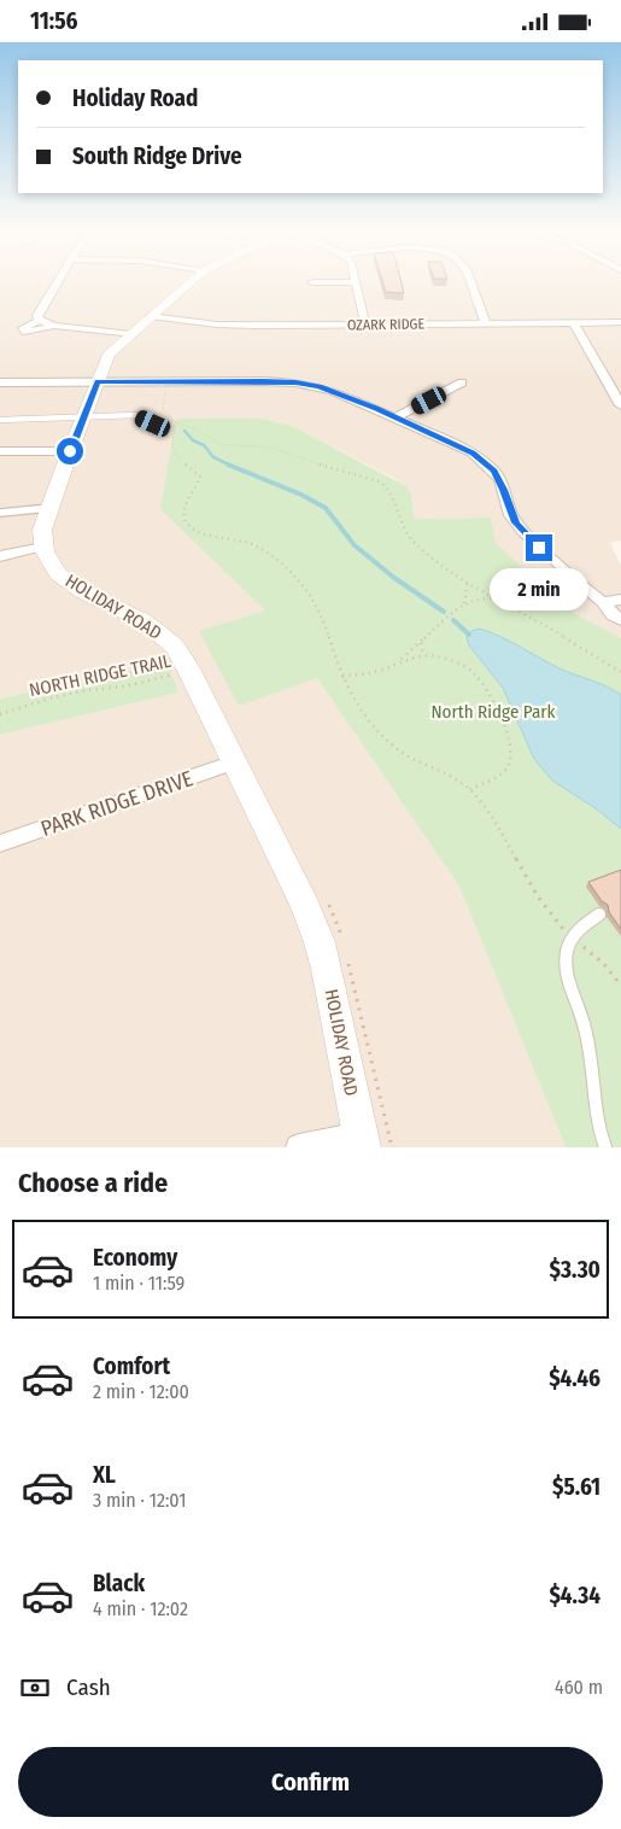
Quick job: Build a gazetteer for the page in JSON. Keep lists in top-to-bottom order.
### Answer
{
  "streets": {
    "street": ["OZARK RIDGE", "HOLIDAY ROAD", "PARK RIDGE DRIVE"],
    "path": ["NORTH RIDGE TRAIL"]
  },
  "crossings": [
    ["HOLIDAY ROAD", "NORTH RIDGE TRAIL"],
    ["HOLIDAY ROAD", "PARK RIDGE DRIVE"]
  ],
  "parks": ["North Ridge Park"],
  "page": {
    "status": "11:56",
    "banner": ["Holiday Road", "South Ridge Drive"],
    "bubble": "2 min",
    "heading": "Choose a ride",
    "list": [
      {
        "name": "Economy",
        "note": "1 min · 11:59",
        "value": "$3.30"
      },
      {
        "name": "Comfort",
        "note": "2 min · 12:00",
        "value": "$4.46"
      },
      {
        "name": "XL",
        "note": "3 min · 12:01",
        "value": "$5.61"
      },
      {
        "name": "Black",
        "note": "4 min · 12:02",
        "value": "$4.34"
      }
    ],
    "pay": ["Cash", "460 m"],
    "buttons": "Confirm"
  }
}
